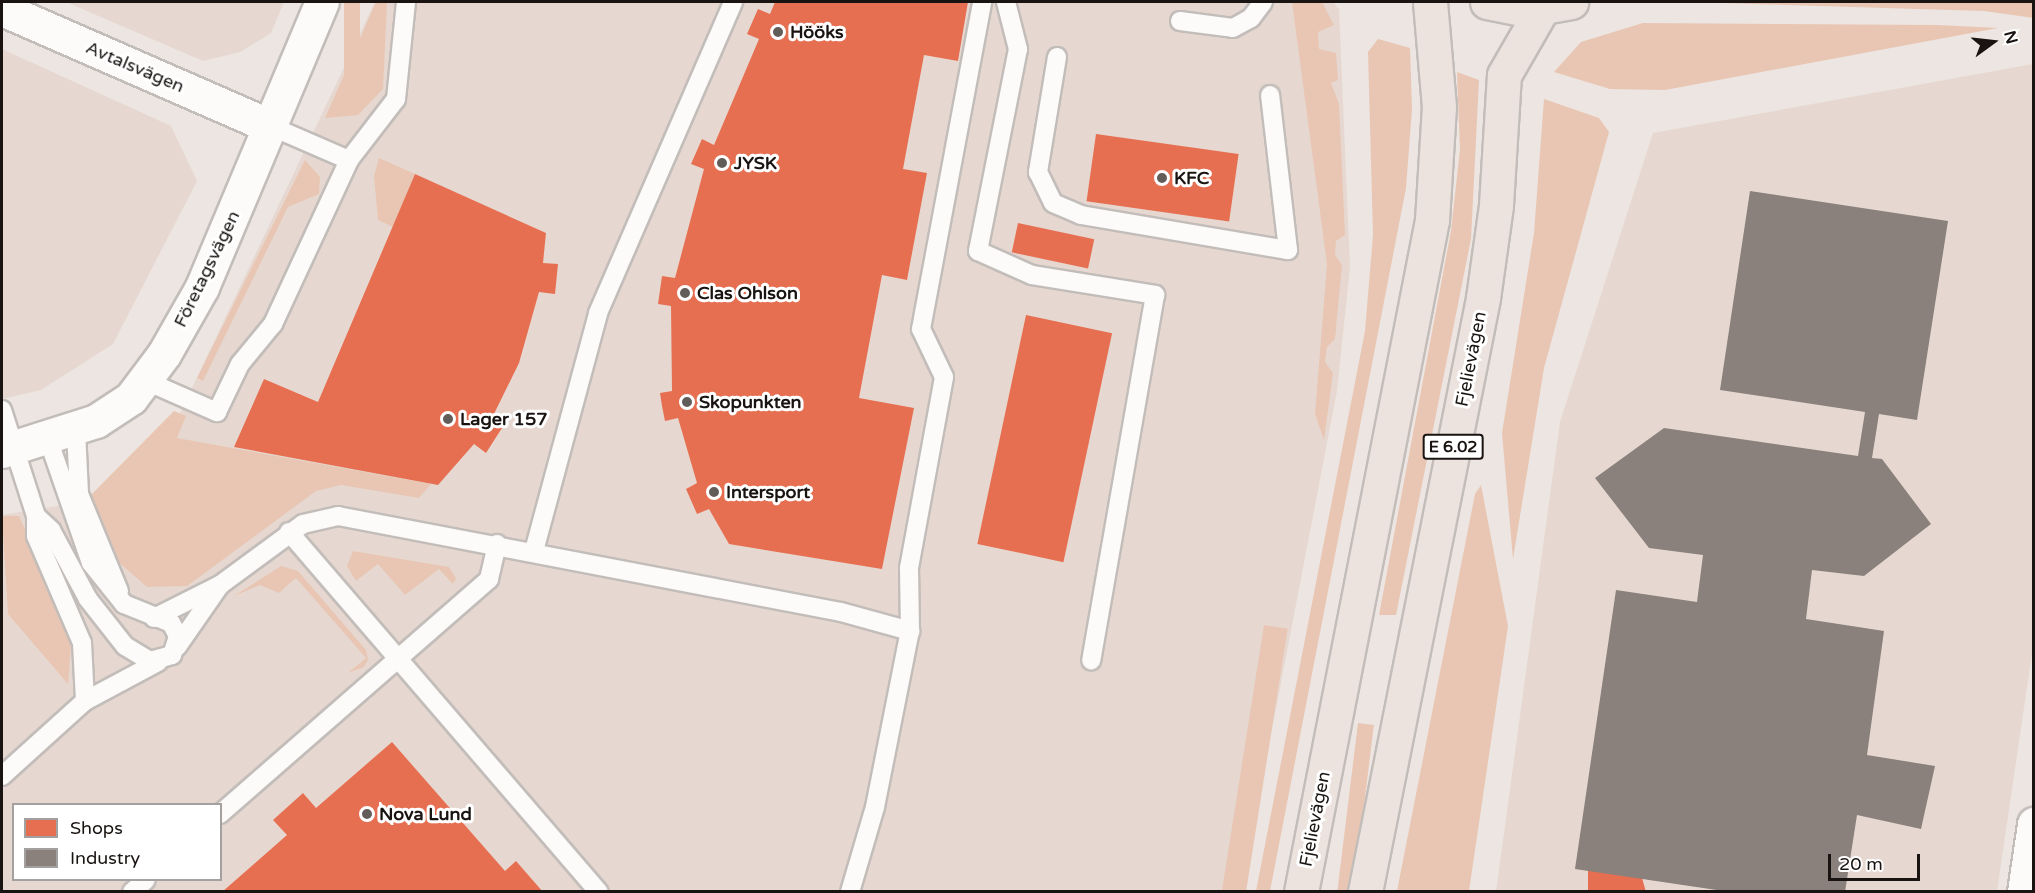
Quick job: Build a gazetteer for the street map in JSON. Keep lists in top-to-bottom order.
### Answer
{
  "streets": {
    "main road": ["Fjelievägen", "E 6.02"],
    "street": ["Avtalsvägen", "Företagsvägen"]
  },
  "crossings": [
    ["Avtalsvägen", "Företagsvägen"]
  ],
  "places": [
    "Hööks",
    "JYSK",
    "KFC",
    "Clas Ohlson",
    "Skopunkten",
    "Lager 157",
    "Intersport",
    "Nova Lund"
  ],
  "legend": ["Shops", "Industry"],
  "scale_bar": "20 m",
  "north": "right"
}
